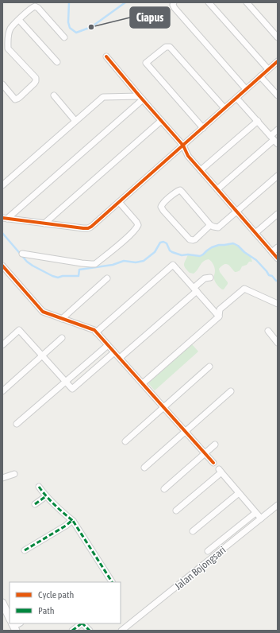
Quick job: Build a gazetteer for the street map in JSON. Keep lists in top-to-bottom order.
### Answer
{
  "streets": {
    "street": ["Jalan Bojongsari"]
  },
  "places": ["Ciapus"],
  "legend": ["Cycle path", "Path"]
}
